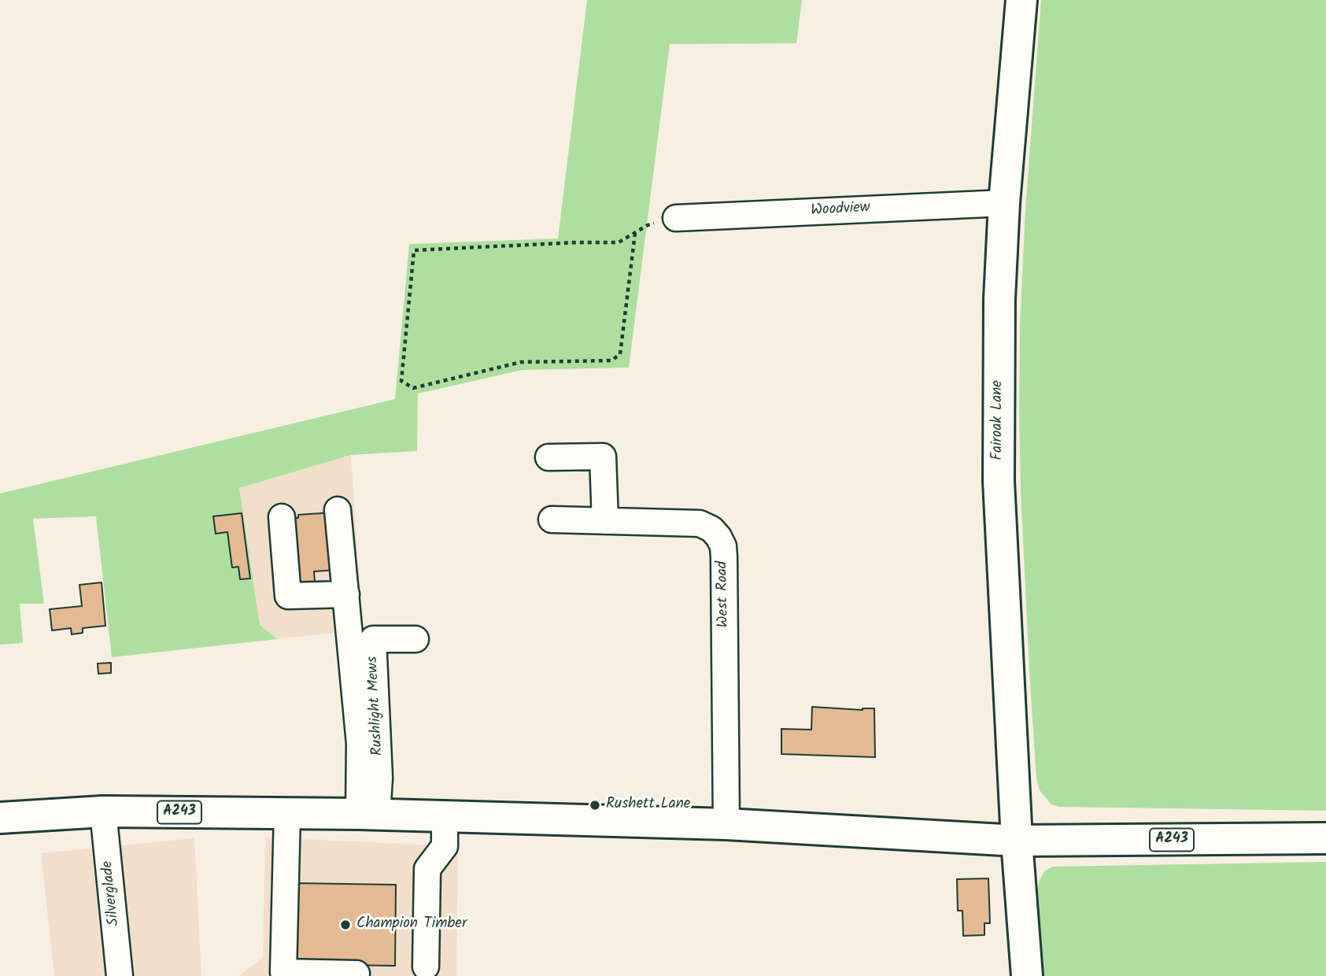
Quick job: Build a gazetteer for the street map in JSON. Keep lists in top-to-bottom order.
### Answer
{
  "streets": {
    "main road": ["Fairoak Lane", "A243"],
    "street": [
      "Woodview",
      "West Road",
      "Rushlight Mews",
      "Silverglade"
    ]
  },
  "crossings": [
    ["Woodview", "Fairoak Lane"],
    ["Fairoak Lane", "A243"],
    ["West Road", "A243"],
    ["Rushlight Mews", "A243"],
    ["A243", "Silverglade"]
  ],
  "places": ["Rushett Lane", "Champion Timber"]
}
